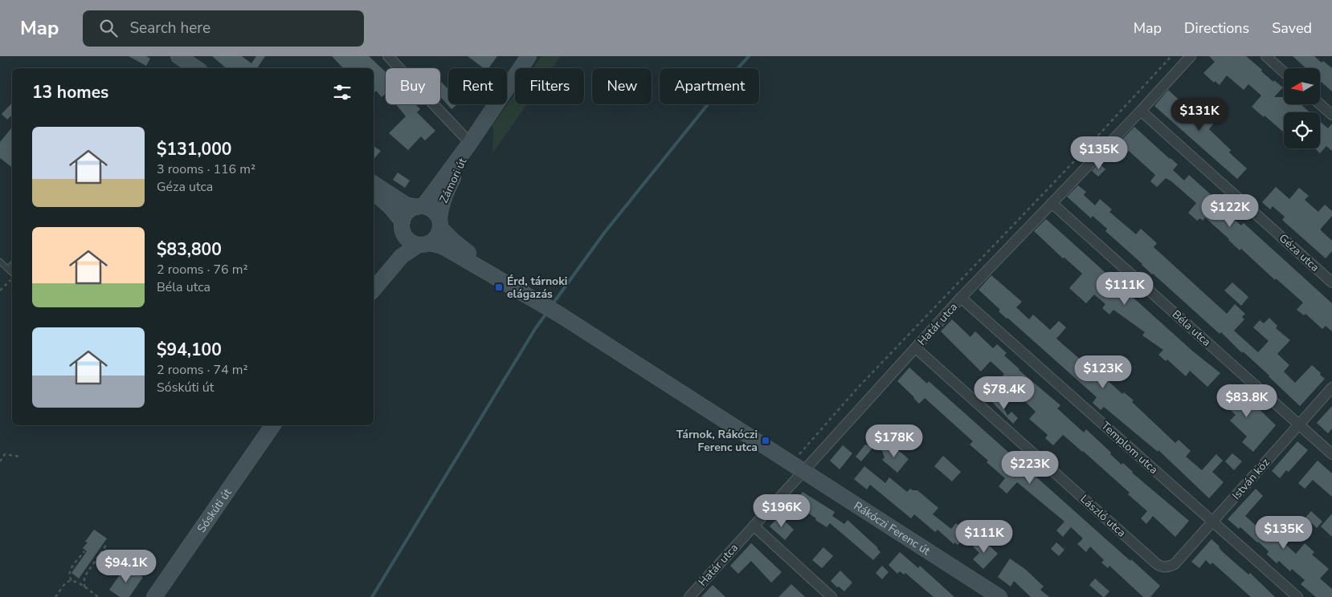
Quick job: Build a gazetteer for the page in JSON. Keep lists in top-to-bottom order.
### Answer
{
  "streets": {
    "street": [
      "Zámori út",
      "Géza utca",
      "Határ utca",
      "Béla utca",
      "Templom utca",
      "István köz",
      "Sóskúti út",
      "László utca",
      "Rákóczi Ferenc út"
    ]
  },
  "crossings": [
    ["Géza utca", "Határ utca"],
    ["Határ utca", "Béla utca"],
    ["Határ utca", "Templom utca"],
    ["Határ utca", "László utca"],
    ["Határ utca", "Rákóczi Ferenc út"],
    ["Béla utca", "István köz"],
    ["Templom utca", "István köz"],
    ["István köz", "László utca"]
  ],
  "places": {
    "transit": ["Érd, tárnoki elágazás", "Tárnok, Rákóczi Ferenc utca"]
  },
  "north": "left",
  "page": {
    "header": "Map",
    "search": "Search here",
    "nav": ["Map", "Directions", "Saved"],
    "chip": [
      "Buy",
      "Rent",
      "Filters",
      "New",
      "Apartment"
    ],
    "heading": "13 homes",
    "price": [
      "$131K",
      "$135K",
      "$122K",
      "$111K",
      "$123K",
      "$78.4K",
      "$83.8K",
      "$178K",
      "$223K",
      "$196K",
      "$135K",
      "$111K",
      "$94.1K"
    ],
    "list": [
      {
        "name": "$131,000",
        "note": "3 rooms · 116 m² · Géza utca"
      },
      {
        "name": "$83,800",
        "note": "2 rooms · 76 m² · Béla utca"
      },
      {
        "name": "$94,100",
        "note": "2 rooms · 74 m² · Sóskúti út"
      }
    ]
  }
}
